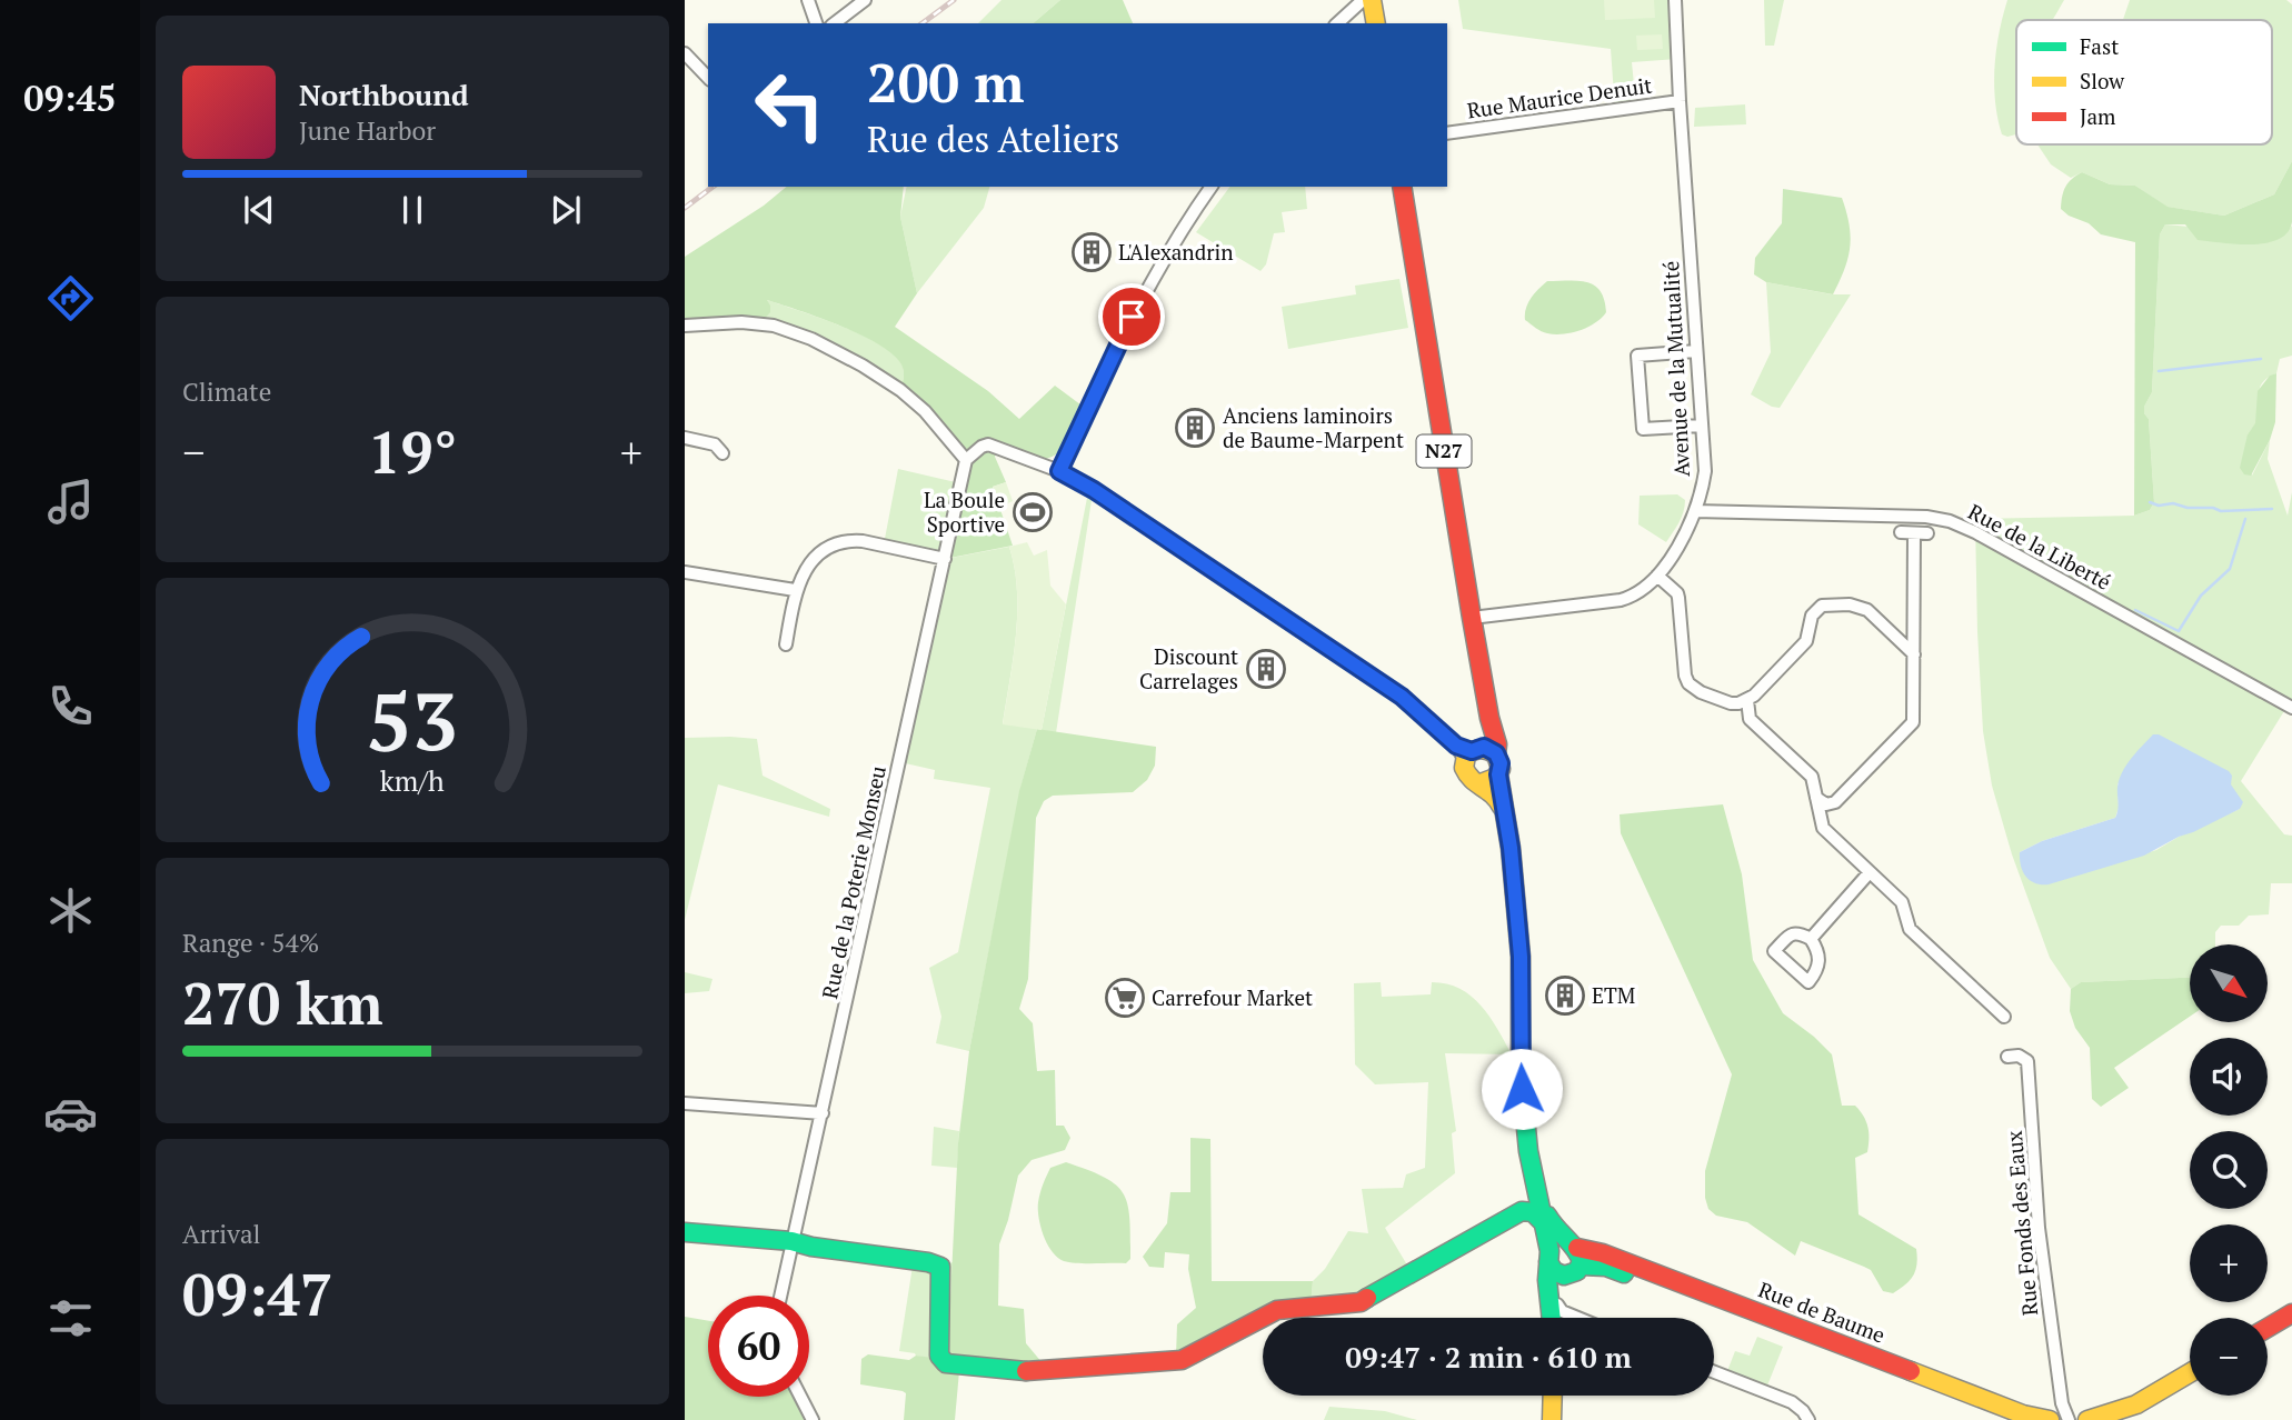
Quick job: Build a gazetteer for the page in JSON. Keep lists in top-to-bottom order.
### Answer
{
  "streets": {
    "main road": ["N27", "Rue de Baume"],
    "street": [
      "Rue Maurice Denuit",
      "Avenue de la Mutualité",
      "Rue de la Liberté",
      "Rue de la Poterie Monseu",
      "Rue Fonds des Eaux"
    ]
  },
  "crossings": [
    ["Rue Maurice Denuit", "Avenue de la Mutualité"],
    ["Avenue de la Mutualité", "N27"],
    ["Avenue de la Mutualité", "Rue de la Liberté"],
    ["N27", "Rue de Baume"]
  ],
  "places": {
    "building": [
      "L'Alexandrin",
      "Anciens laminoirs de Baume-Marpent",
      "Discount Carrelages",
      "ETM"
    ],
    "sports": ["La Boule Sportive"],
    "supermarket": ["Carrefour Market"]
  },
  "legend": ["Fast", "Slow", "Jam"],
  "north": "bottom right",
  "page": {
    "tabs": "09:45",
    "turn": ["200 m", "Rue des Ateliers"],
    "song": ["Northbound", "June Harbor"],
    "tile": [
      "Climate",
      ["Range · 54%", "270 km"],
      ["Arrival", "09:47"]
    ],
    "heat": ["−", "19°", "+"],
    "map_buttons": ["+", "−"],
    "limit": "60",
    "trip": "09:47 · 2 min · 610 m",
    "gauge": ["53", "km/h"]
  }
}
